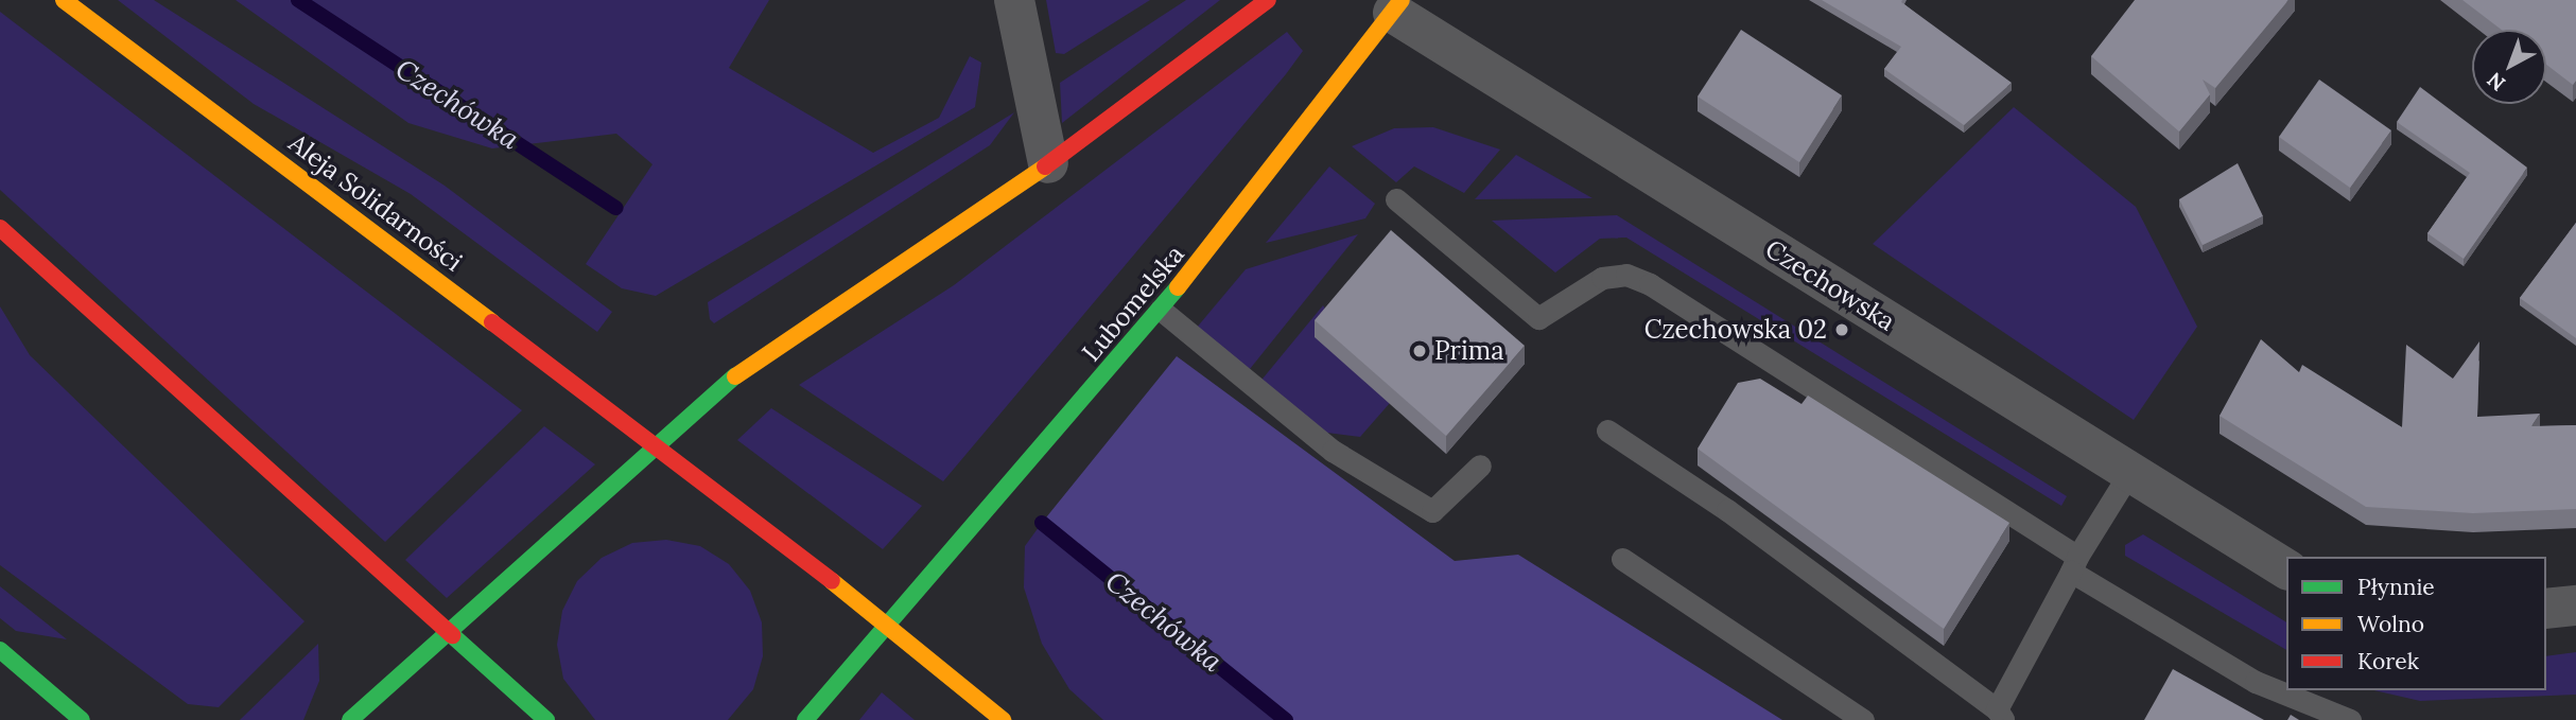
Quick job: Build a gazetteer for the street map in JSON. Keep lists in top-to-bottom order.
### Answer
{
  "streets": {
    "street": ["Aleja Solidarności", "Czechowska", "Lubomelska"]
  },
  "crossings": [
    ["Aleja Solidarności", "Lubomelska"],
    ["Czechowska", "Lubomelska"]
  ],
  "water": ["Czechówka"],
  "places": ["Czechowska 02", "Prima"],
  "legend": ["Płynnie", "Wolno", "Korek"],
  "north": "bottom left"
}
